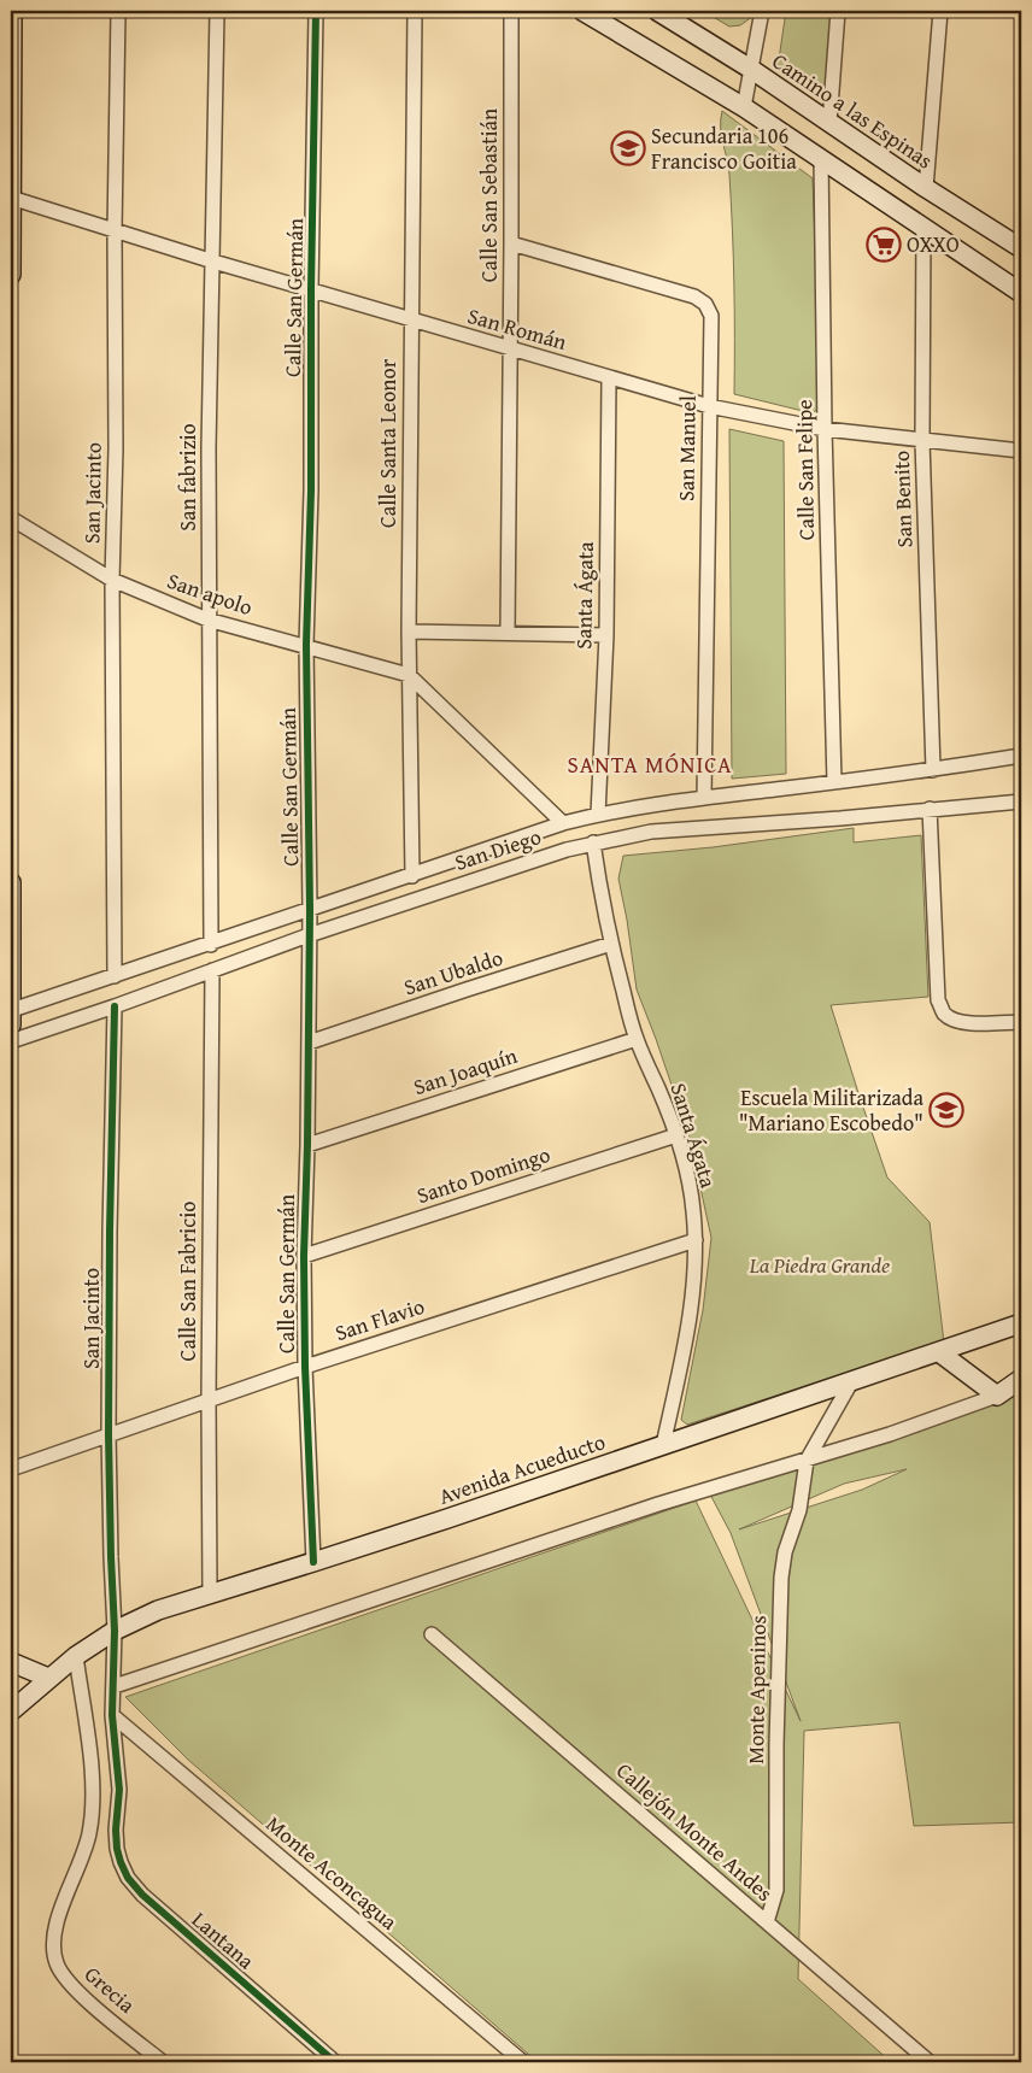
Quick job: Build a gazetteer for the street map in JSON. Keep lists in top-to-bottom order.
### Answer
{
  "streets": {
    "street": [
      "Camino a las Espinas",
      "Calle San Sebastián",
      "Calle San Germán",
      "San Román",
      "Calle Santa Leonor",
      "San Manuel",
      "Calle San Felipe",
      "San fabrizio",
      "San Jacinto",
      "San Benito",
      "San apolo",
      "Santa Ágata",
      "San Diego",
      "San Ubaldo",
      "San Joaquín",
      "Santo Domingo",
      "Calle San Fabricio",
      "San Flavio",
      "Avenida Acueducto",
      "Monte Apeninos",
      "Callejón Monte Andes",
      "Monte Aconcagua",
      "Lantana",
      "Grecia"
    ]
  },
  "crossings": [
    ["Calle San Sebastián", "San Román"],
    ["Calle San Sebastián", "San Manuel"],
    ["Calle San Germán", "San Román"],
    ["Calle San Germán", "San apolo"],
    ["Calle San Germán", "San Diego"],
    ["Calle San Germán", "San Ubaldo"],
    ["Calle San Germán", "San Joaquín"],
    ["Calle San Germán", "Santo Domingo"],
    ["Calle San Germán", "San Flavio"],
    ["Calle San Germán", "Avenida Acueducto"],
    ["San Román", "Calle Santa Leonor"],
    ["San Román", "San Manuel"],
    ["San Román", "Calle San Felipe"],
    ["San Román", "San fabrizio"],
    ["San Román", "San Jacinto"],
    ["San Román", "San Benito"],
    ["San Román", "Santa Ágata"],
    ["Calle Santa Leonor", "San apolo"],
    ["Calle Santa Leonor", "San Diego"],
    ["San Manuel", "San Diego"],
    ["Calle San Felipe", "San Diego"],
    ["San fabrizio", "San apolo"],
    ["San fabrizio", "San Diego"],
    ["San Jacinto", "San apolo"],
    ["San Jacinto", "San Diego"],
    ["San Jacinto", "San Flavio"],
    ["San Jacinto", "Avenida Acueducto"],
    ["San Jacinto", "Monte Aconcagua"],
    ["San Jacinto", "Lantana"],
    ["San Benito", "San Diego"],
    ["Santa Ágata", "San Diego"],
    ["Santa Ágata", "San Ubaldo"],
    ["Santa Ágata", "San Joaquín"],
    ["Santa Ágata", "Santo Domingo"],
    ["Santa Ágata", "San Flavio"],
    ["Santa Ágata", "Avenida Acueducto"],
    ["San Diego", "Calle San Fabricio"],
    ["Calle San Fabricio", "San Flavio"],
    ["Calle San Fabricio", "Avenida Acueducto"],
    ["Avenida Acueducto", "Monte Apeninos"],
    ["Avenida Acueducto", "Grecia"],
    ["Monte Apeninos", "Callejón Monte Andes"],
    ["Monte Aconcagua", "Lantana"]
  ],
  "districts": ["SANTA MÓNICA"],
  "parks": ["La Piedra Grande"],
  "places": {
    "school or university": ["Secundaria 106 Francisco Goitia", "Escuela Militarizada \"Mariano Escobedo\""],
    "supermarket": ["OXXO"]
  }
}
